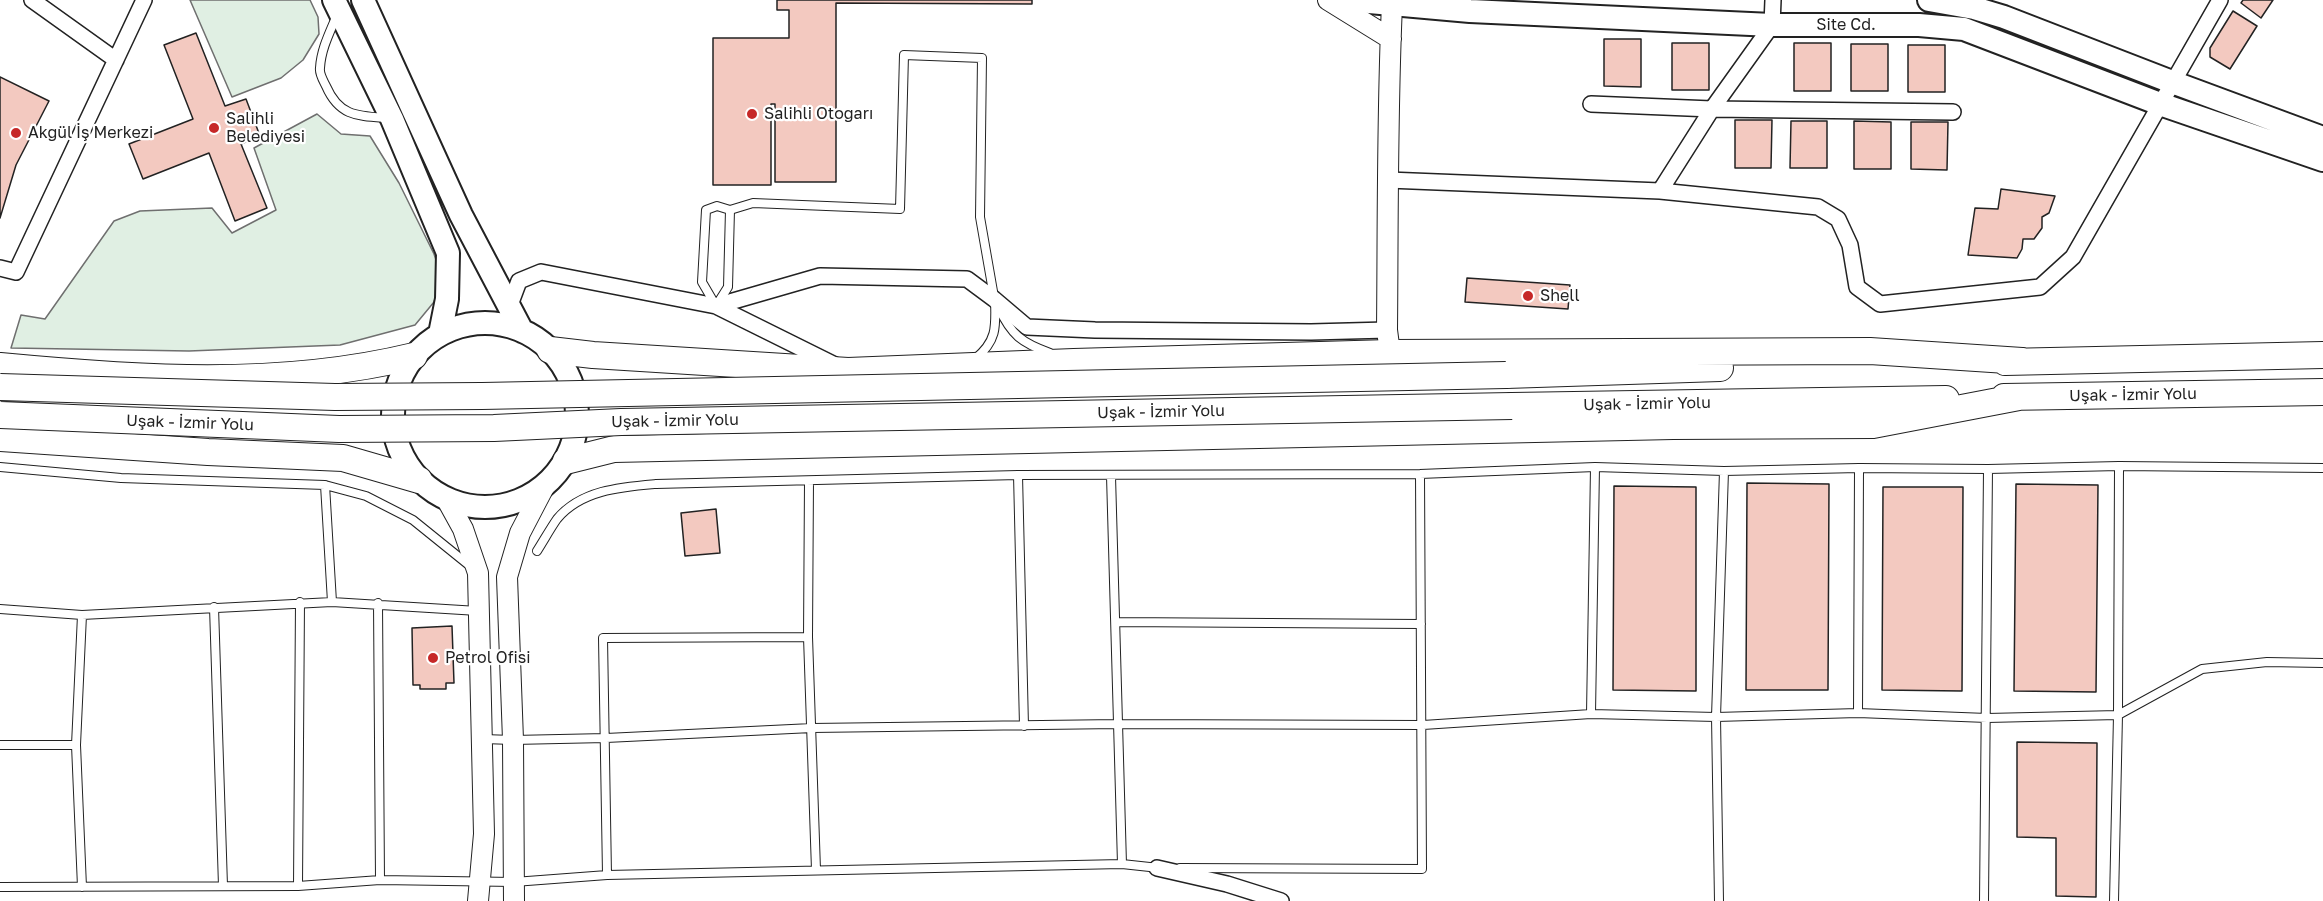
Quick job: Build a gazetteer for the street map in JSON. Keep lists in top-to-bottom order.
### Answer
{
  "streets": {
    "highway": ["Uşak - İzmir Yolu"],
    "main road": ["Site Cd."]
  },
  "places": [
    "Salihli Otogarı",
    "Salihli Belediyesi",
    "Akgül İş Merkezi",
    "Shell",
    "Petrol Ofisi"
  ]
}
